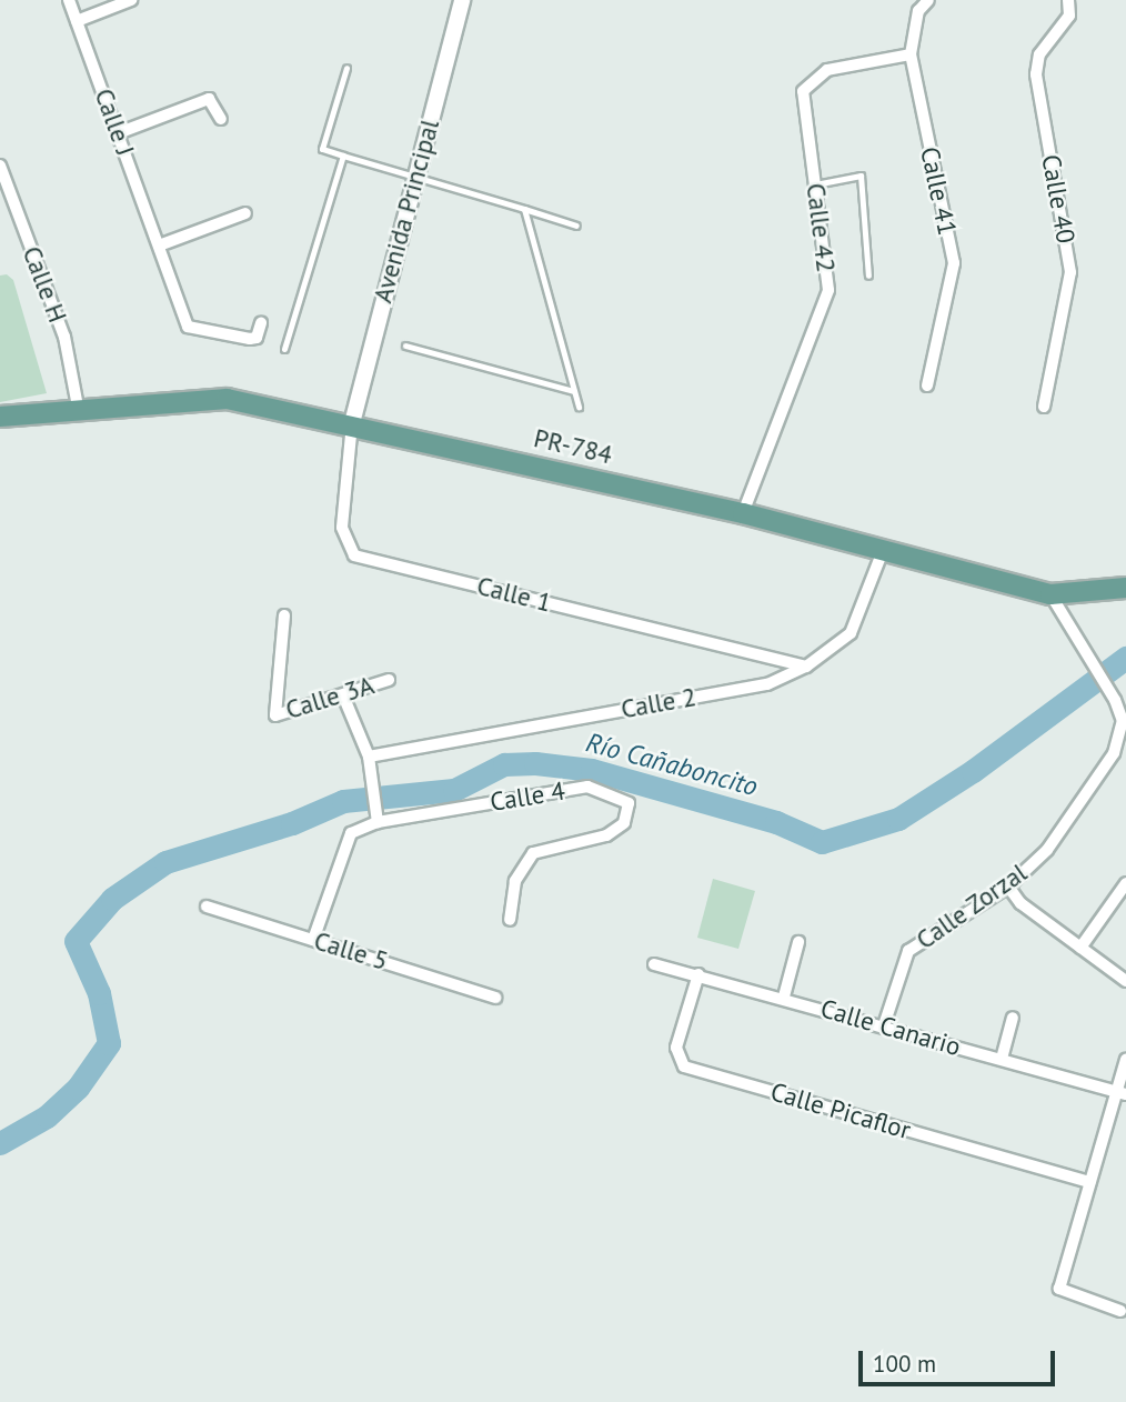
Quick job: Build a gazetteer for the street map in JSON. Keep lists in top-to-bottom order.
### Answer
{
  "streets": {
    "main road": ["PR-784"],
    "street": [
      "Calle J",
      "Calle 41",
      "Calle 40",
      "Avenida Principal",
      "Calle 42",
      "Calle H",
      "Calle 1",
      "Calle 3A",
      "Calle 2",
      "Calle 4",
      "Calle Zorzal",
      "Calle 5",
      "Calle Canario",
      "Calle Picaflor"
    ]
  },
  "crossings": [
    ["Calle 41", "Calle 42"],
    ["Avenida Principal", "PR-784"],
    ["Avenida Principal", "Calle 1"],
    ["Calle 42", "PR-784"],
    ["Calle H", "PR-784"],
    ["PR-784", "Calle 1"],
    ["PR-784", "Calle 2"],
    ["PR-784", "Calle Zorzal"],
    ["Calle 1", "Calle 2"],
    ["Calle 4", "Calle 5"],
    ["Calle Zorzal", "Calle Canario"],
    ["Calle Canario", "Calle Picaflor"]
  ],
  "water": ["Río Cañaboncito"],
  "scale_bar": "100 m"
}
